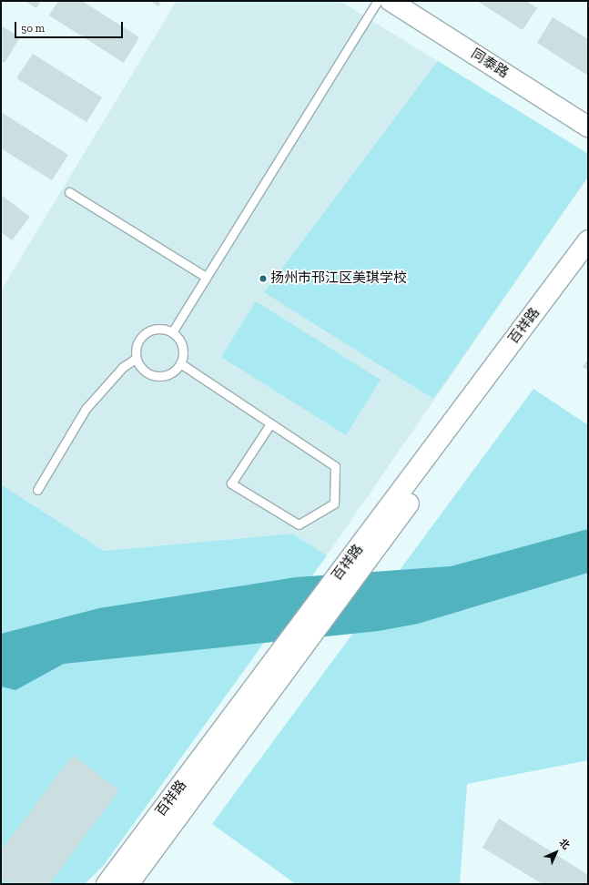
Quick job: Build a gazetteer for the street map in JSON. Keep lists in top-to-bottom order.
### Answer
{
  "streets": {
    "street": ["同泰路", "百祥路"]
  },
  "places": ["扬州市邗江区美琪学校"],
  "scale_bar": "50 m",
  "north": "top right"
}
